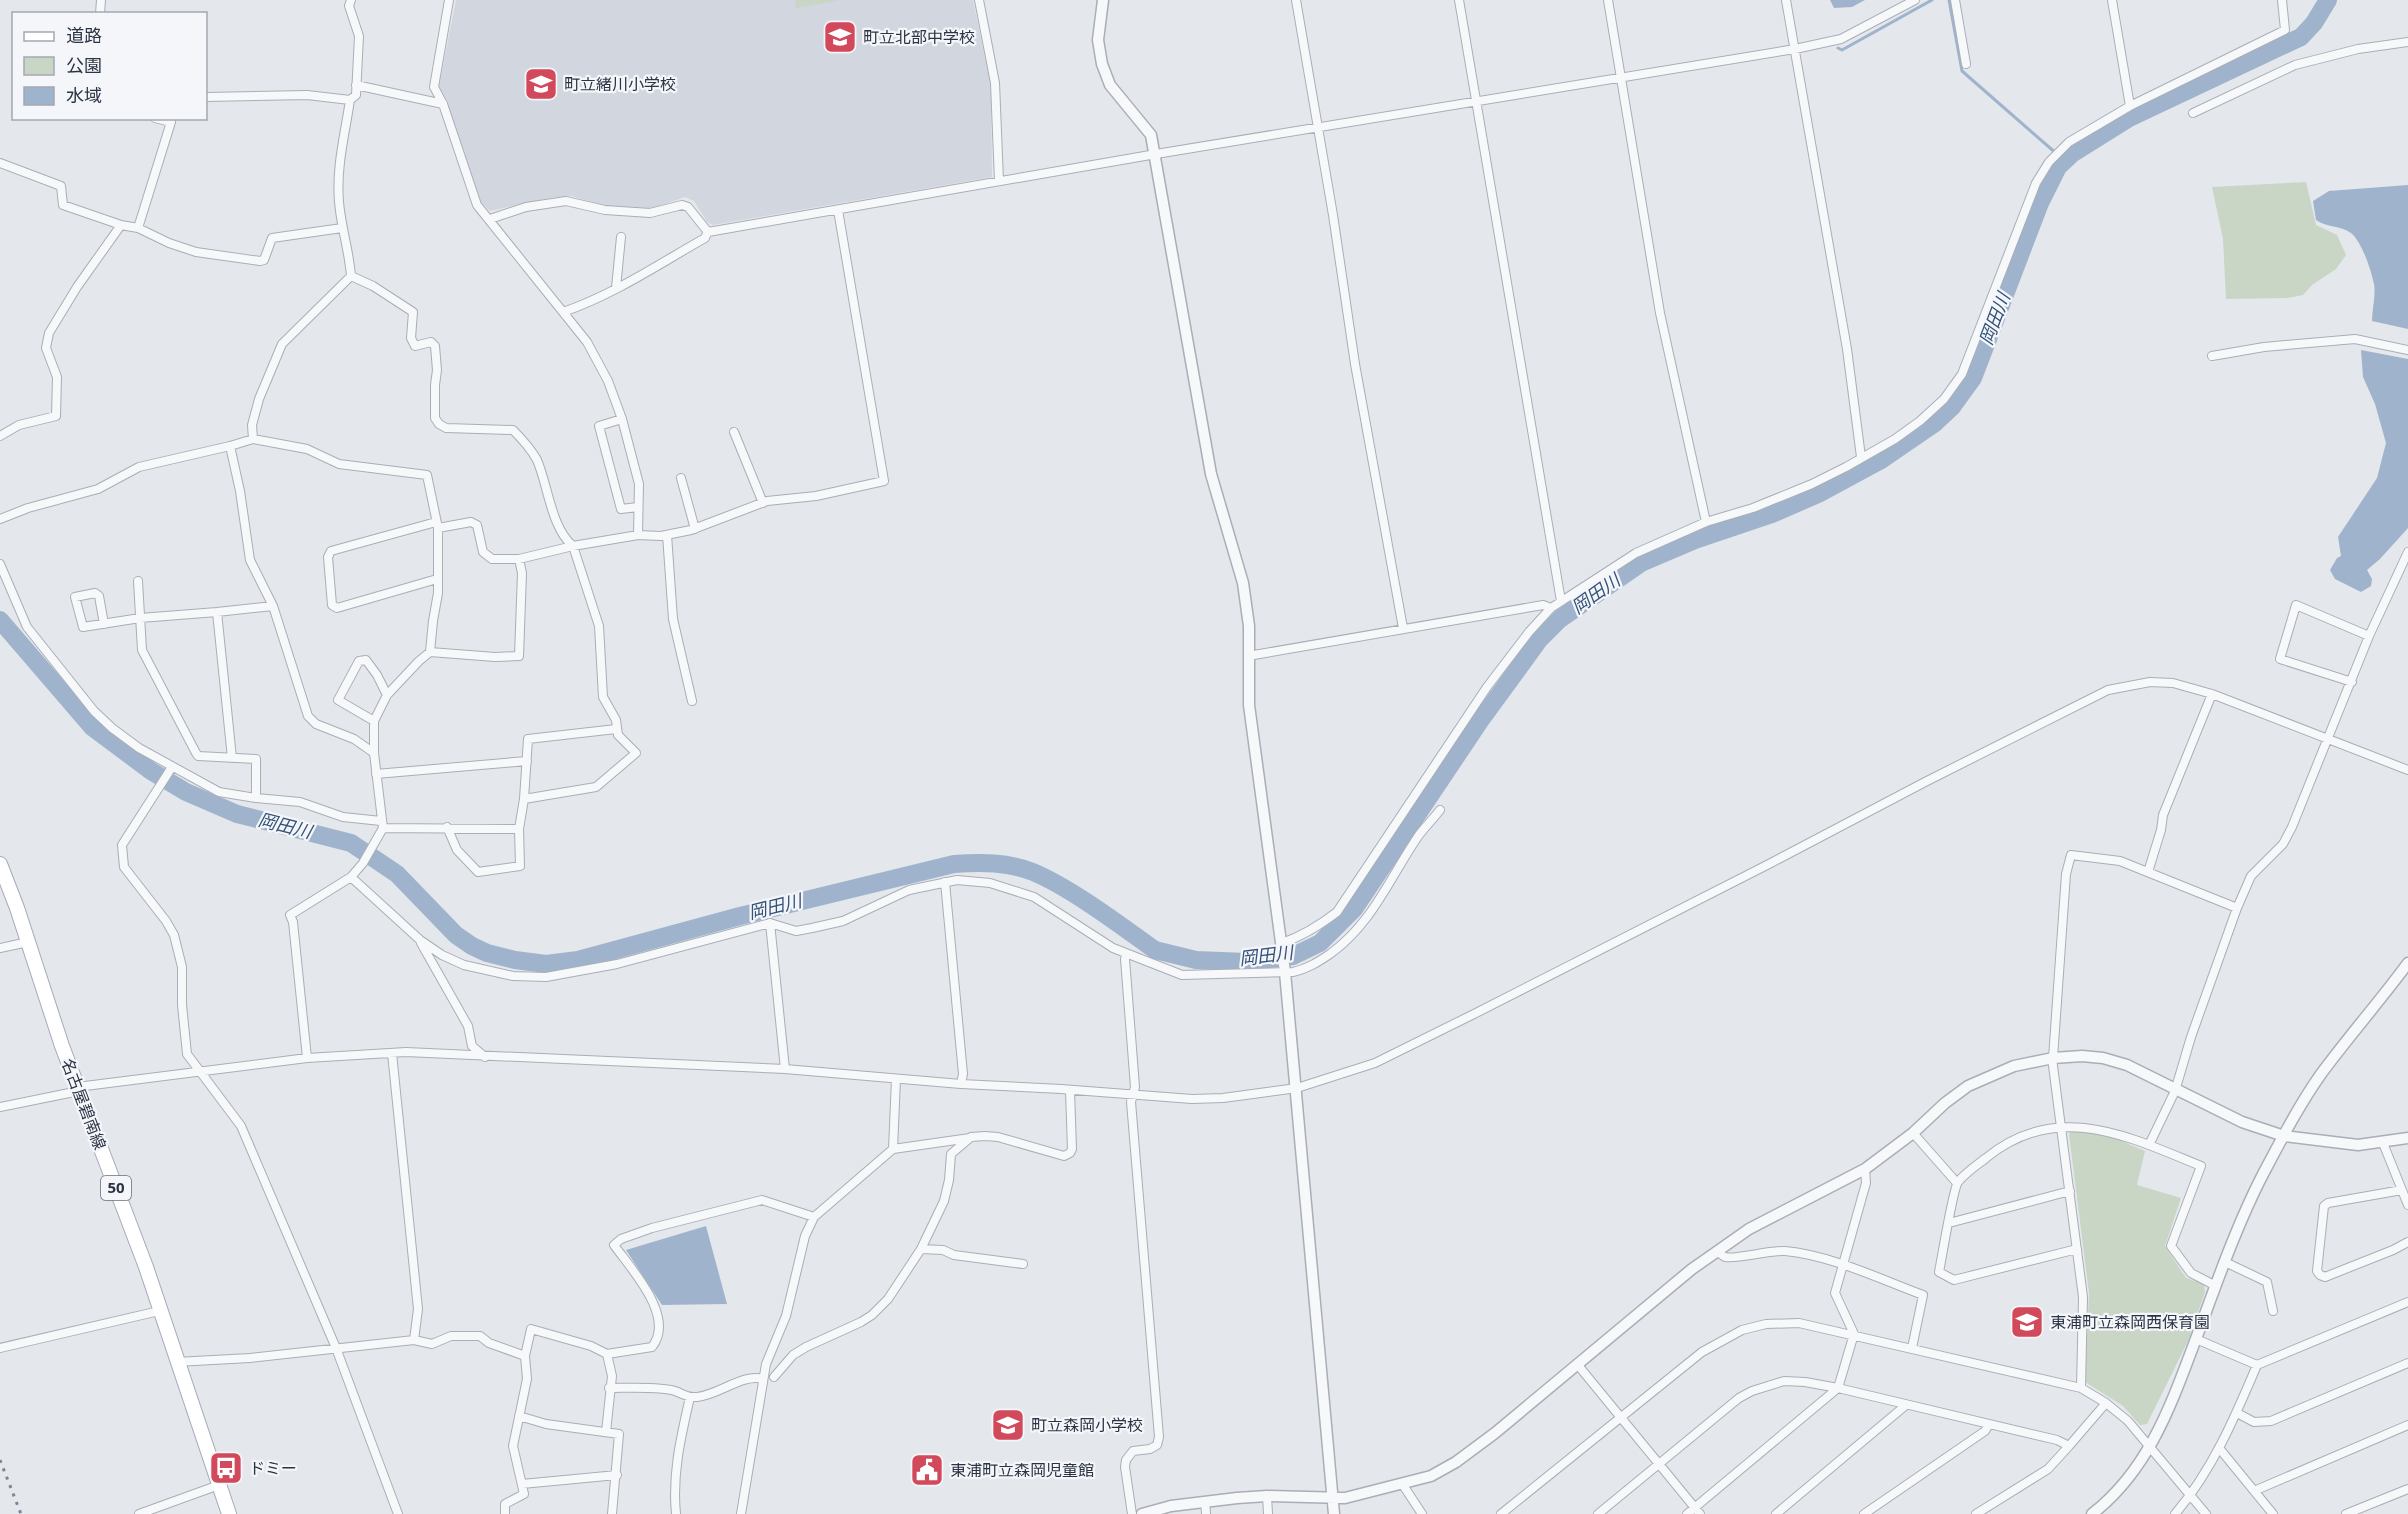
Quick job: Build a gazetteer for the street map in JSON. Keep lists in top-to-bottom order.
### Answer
{
  "streets": {
    "main road": ["名古屋碧南線", "50"]
  },
  "water": ["岡田川"],
  "places": {
    "school or university": [
      "町立北部中学校",
      "町立緒川小学校",
      "東浦町立森岡西保育園",
      "町立森岡小学校"
    ],
    "bus stop": ["ドミー"],
    "public building": ["東浦町立森岡児童館"]
  },
  "legend": ["道路", "公園", "水域"]
}
